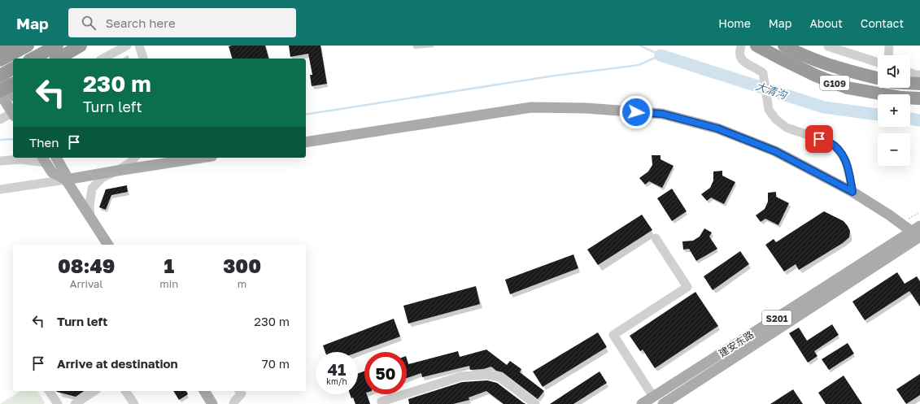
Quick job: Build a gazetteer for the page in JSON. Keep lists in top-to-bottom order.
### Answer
{
  "streets": {
    "highway": ["G109"],
    "main road": ["S201", "建安东路"]
  },
  "water": ["大清沟"],
  "page": {
    "header": "Map",
    "search": "Search here",
    "nav": [
      "Home",
      "Map",
      "About",
      "Contact"
    ],
    "map_buttons": ["+", "−"],
    "turn": ["230 m", "Turn left"],
    "then": "Then",
    "eta": [
      "08:49",
      "Arrival",
      "1",
      "min",
      "300",
      "m"
    ],
    "list": [
      {
        "name": "Turn left",
        "value": "230 m"
      },
      {
        "name": "Arrive at destination",
        "value": "70 m"
      }
    ],
    "speed": "41 km/h",
    "limit": "50"
  }
}
